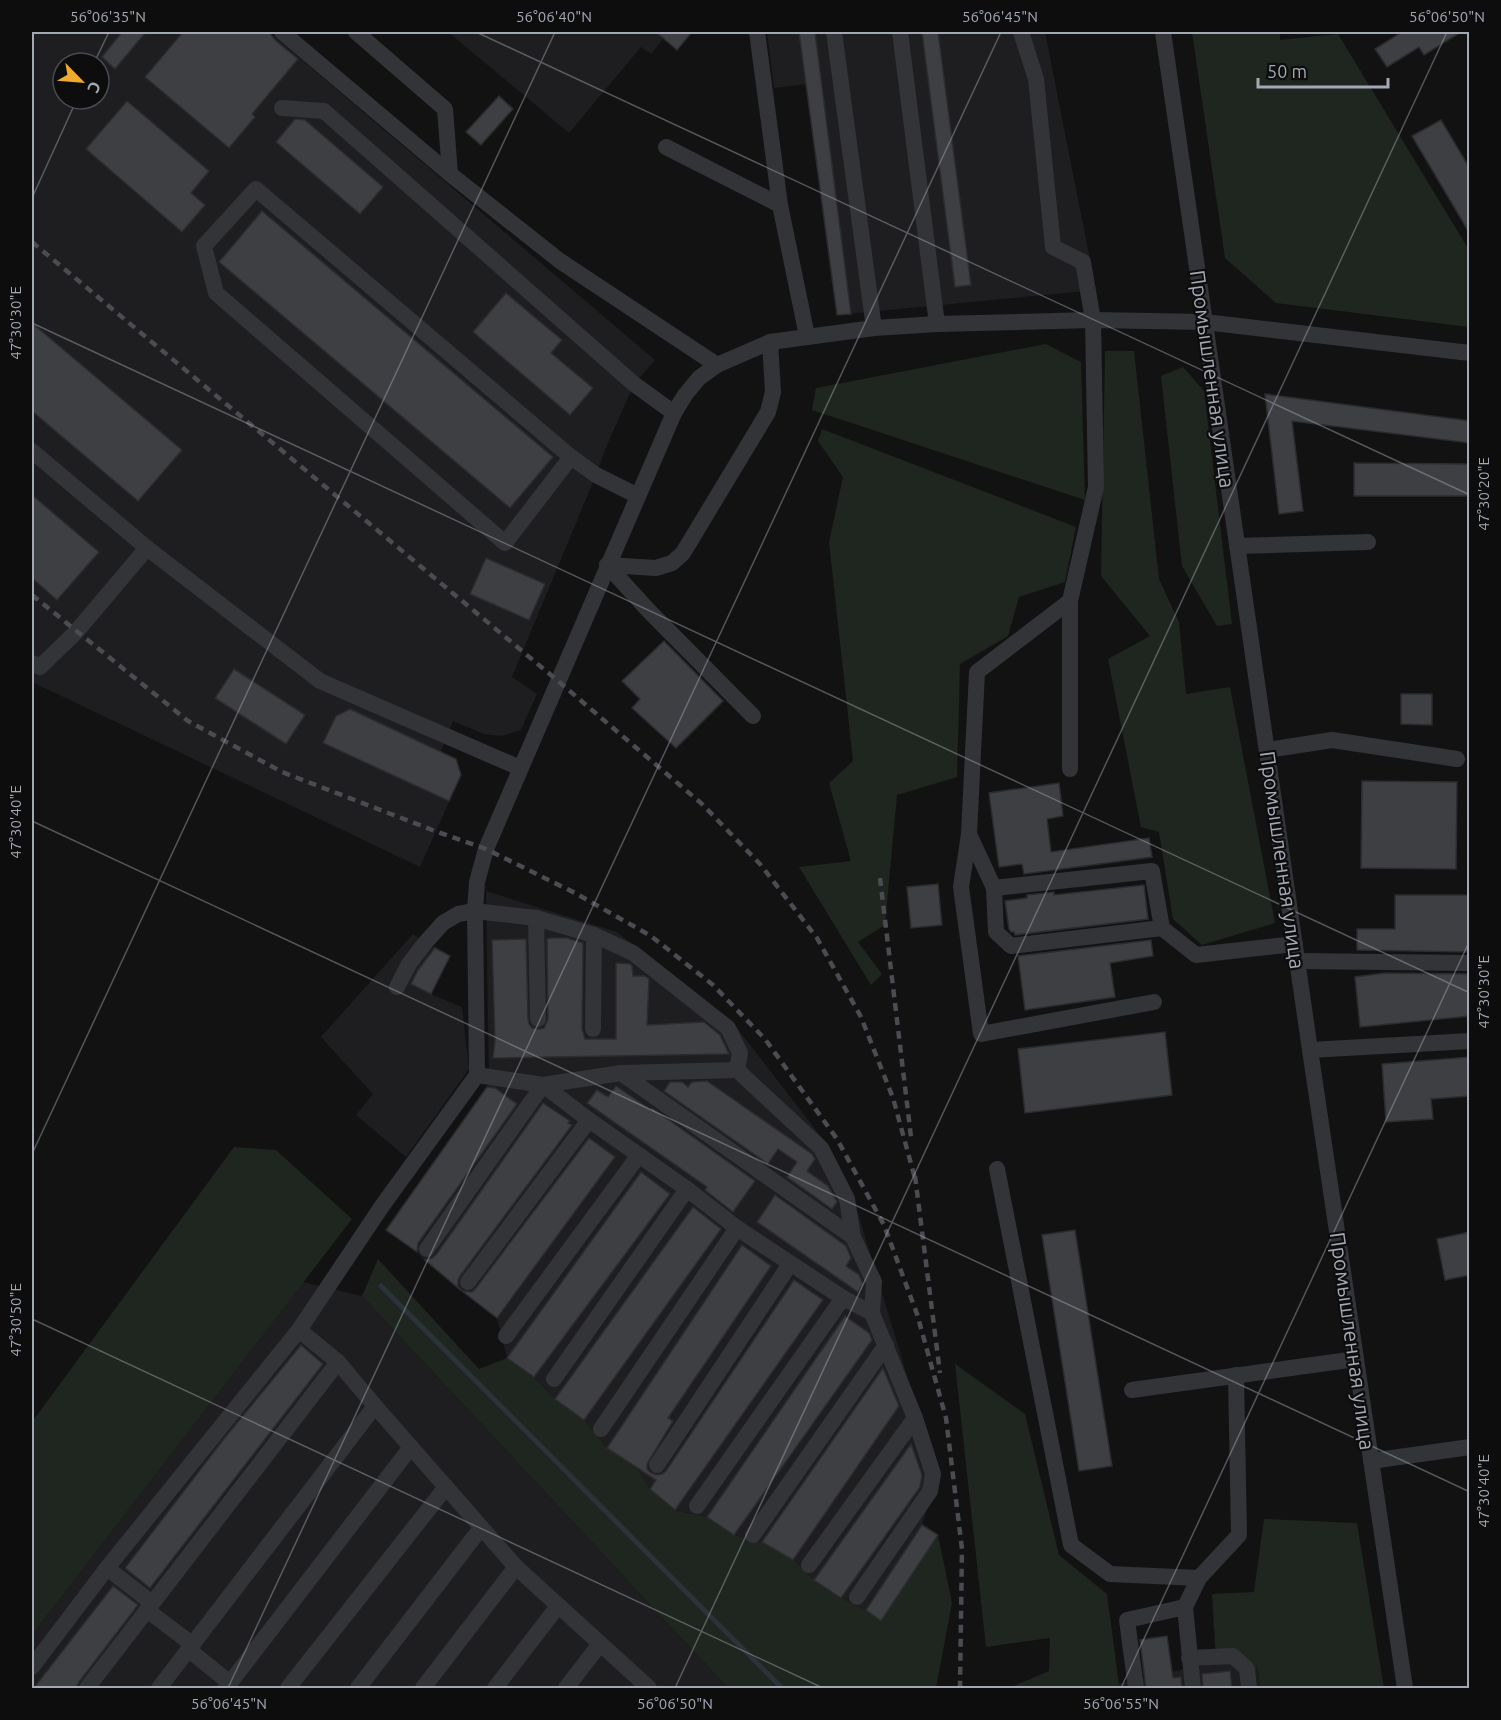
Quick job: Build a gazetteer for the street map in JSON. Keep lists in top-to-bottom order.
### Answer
{
  "streets": {
    "street": ["Промышленная улица"]
  },
  "scale_bar": "50 m",
  "north": "bottom right",
  "coordinates": [
    "56°06'35\"N",
    "56°06'40\"N",
    "56°06'45\"N",
    "56°06'50\"N",
    "47°30'30\"E",
    "47°30'20\"E",
    "47°30'40\"E",
    "47°30'50\"E",
    "56°06'55\"N"
  ]
}
